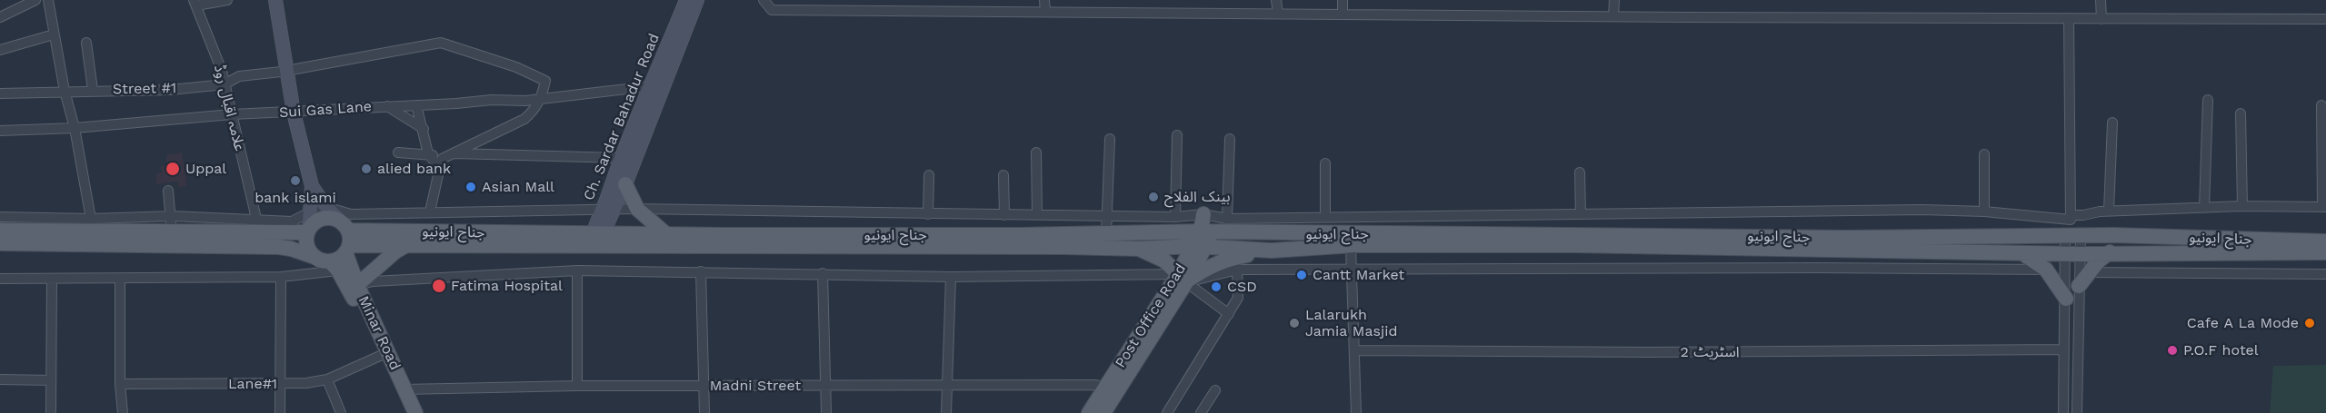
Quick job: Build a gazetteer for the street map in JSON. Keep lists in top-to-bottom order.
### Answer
{
  "streets": {
    "main road": [
      "Ch. Sardar Bahadur Road",
      "جناح ایونیو",
      "Post Office Road",
      "Minar Road"
    ],
    "street": [
      "Street #1",
      "علامہ اقبال روڈ",
      "Sui Gas Lane",
      "اسٹریٹ 2",
      "Lane#1",
      "Madni Street"
    ]
  },
  "crossings": [
    ["Street #1", "علامہ اقبال روڈ"],
    ["Street #1", "Sui Gas Lane"],
    ["علامہ اقبال روڈ", "Sui Gas Lane"],
    ["Sui Gas Lane", "Ch. Sardar Bahadur Road"],
    ["Ch. Sardar Bahadur Road", "جناح ایونیو"],
    ["جناح ایونیو", "Post Office Road"],
    ["جناح ایونیو", "Minar Road"],
    ["Post Office Road", "Madni Street"],
    ["Minar Road", "Lane#1"],
    ["Minar Road", "Madni Street"]
  ],
  "places": [
    "Uppal",
    "alied bank",
    "bank islami",
    "Asian Mall",
    "بینک الفلاح",
    "Cantt Market",
    "Fatima Hospital",
    "CSD",
    "Lalarukh Jamia Masjid",
    "Cafe A La Mode",
    "P.O.F hotel"
  ]
}
